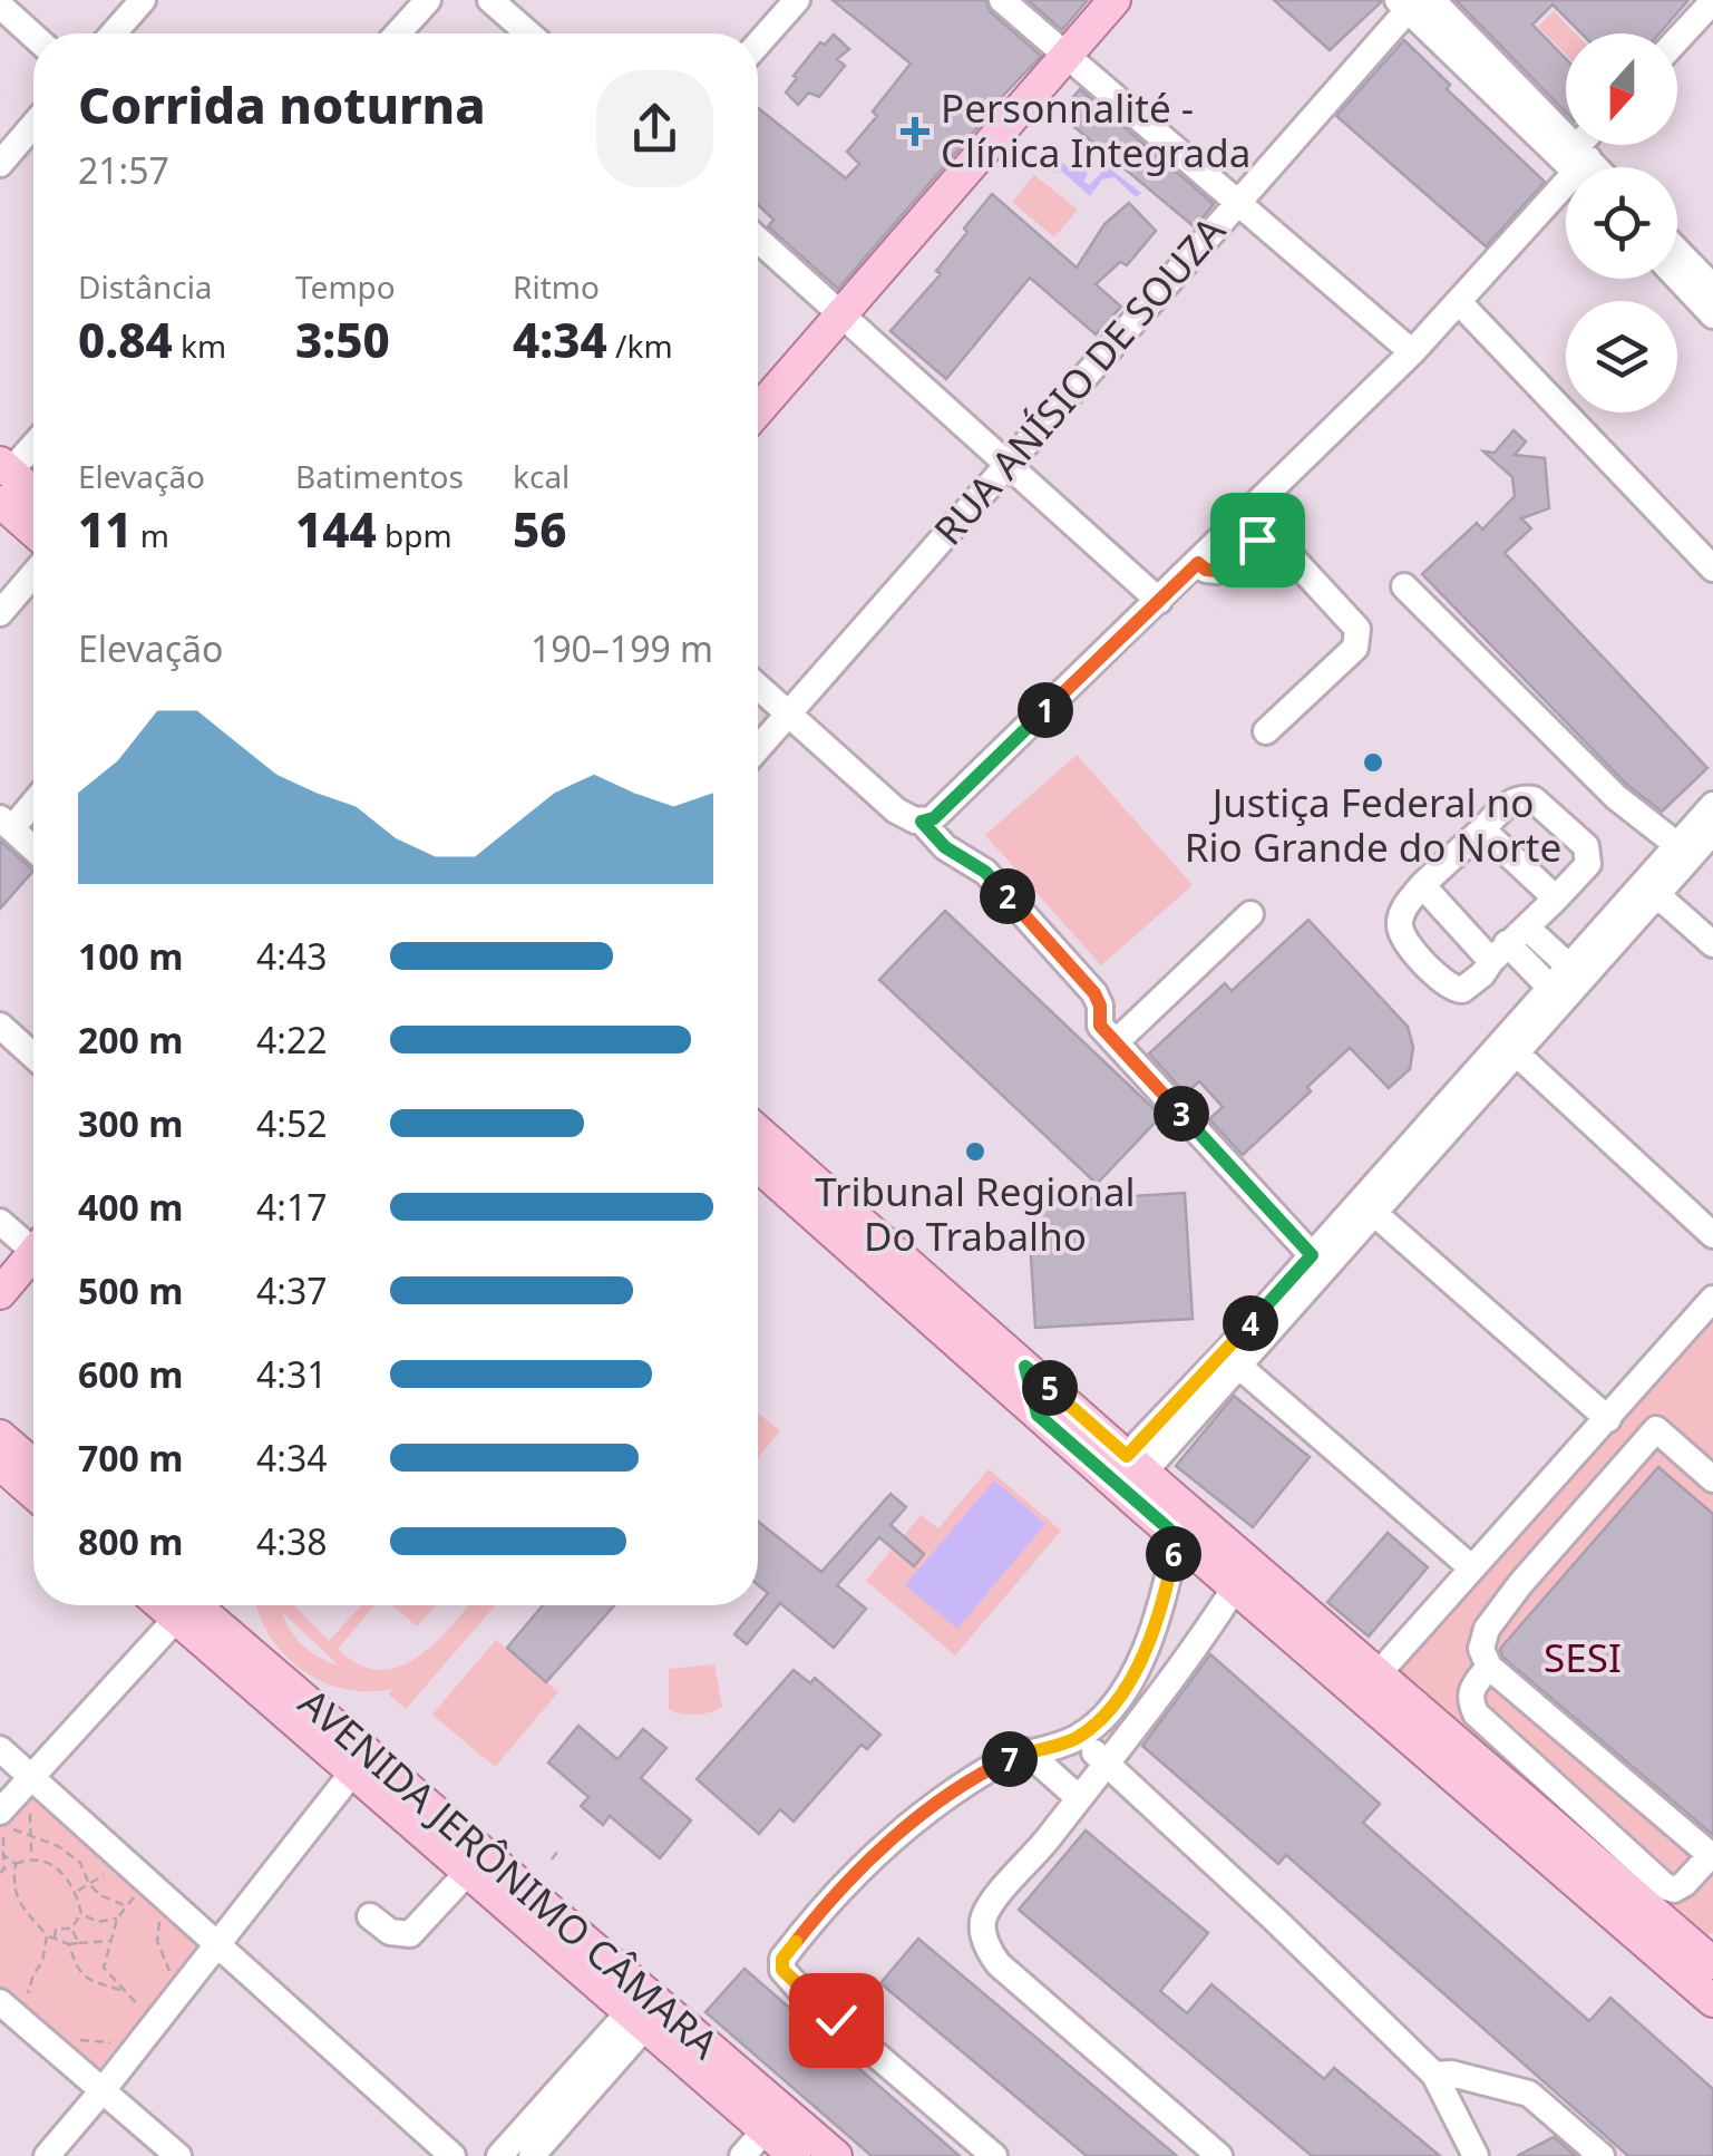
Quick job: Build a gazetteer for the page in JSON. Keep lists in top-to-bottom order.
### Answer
{
  "streets": {
    "main road": ["AVENIDA JERÔNIMO CÂMARA"],
    "street": ["RUA ANÍSIO DE SOUZA"]
  },
  "parks": ["SESI"],
  "places": {
    "health": ["Personnalité - Clínica Integrada"],
    "other": ["Justiça Federal no Rio Grande do Norte", "Tribunal Regional Do Trabalho"]
  },
  "north": "bottom",
  "page": {
    "heading": ["Corrida noturna", "21:57"],
    "stats": [
      ["Distância", "0.84 km"],
      ["Tempo", "3:50"],
      ["Ritmo", "4:34 /km"],
      ["Elevação", "11 m"],
      ["Batimentos", "144 bpm"],
      ["kcal", "56"]
    ],
    "chart": ["Elevação", "190–199 m"],
    "pins": [
      "1",
      "2",
      "3",
      "4",
      "5",
      "6",
      "7"
    ],
    "list": [
      {
        "name": "100 m",
        "note": "4:43"
      },
      {
        "name": "200 m",
        "note": "4:22"
      },
      {
        "name": "300 m",
        "note": "4:52"
      },
      {
        "name": "400 m",
        "note": "4:17"
      },
      {
        "name": "500 m",
        "note": "4:37"
      },
      {
        "name": "600 m",
        "note": "4:31"
      },
      {
        "name": "700 m",
        "note": "4:34"
      },
      {
        "name": "800 m",
        "note": "4:38"
      }
    ]
  }
}
